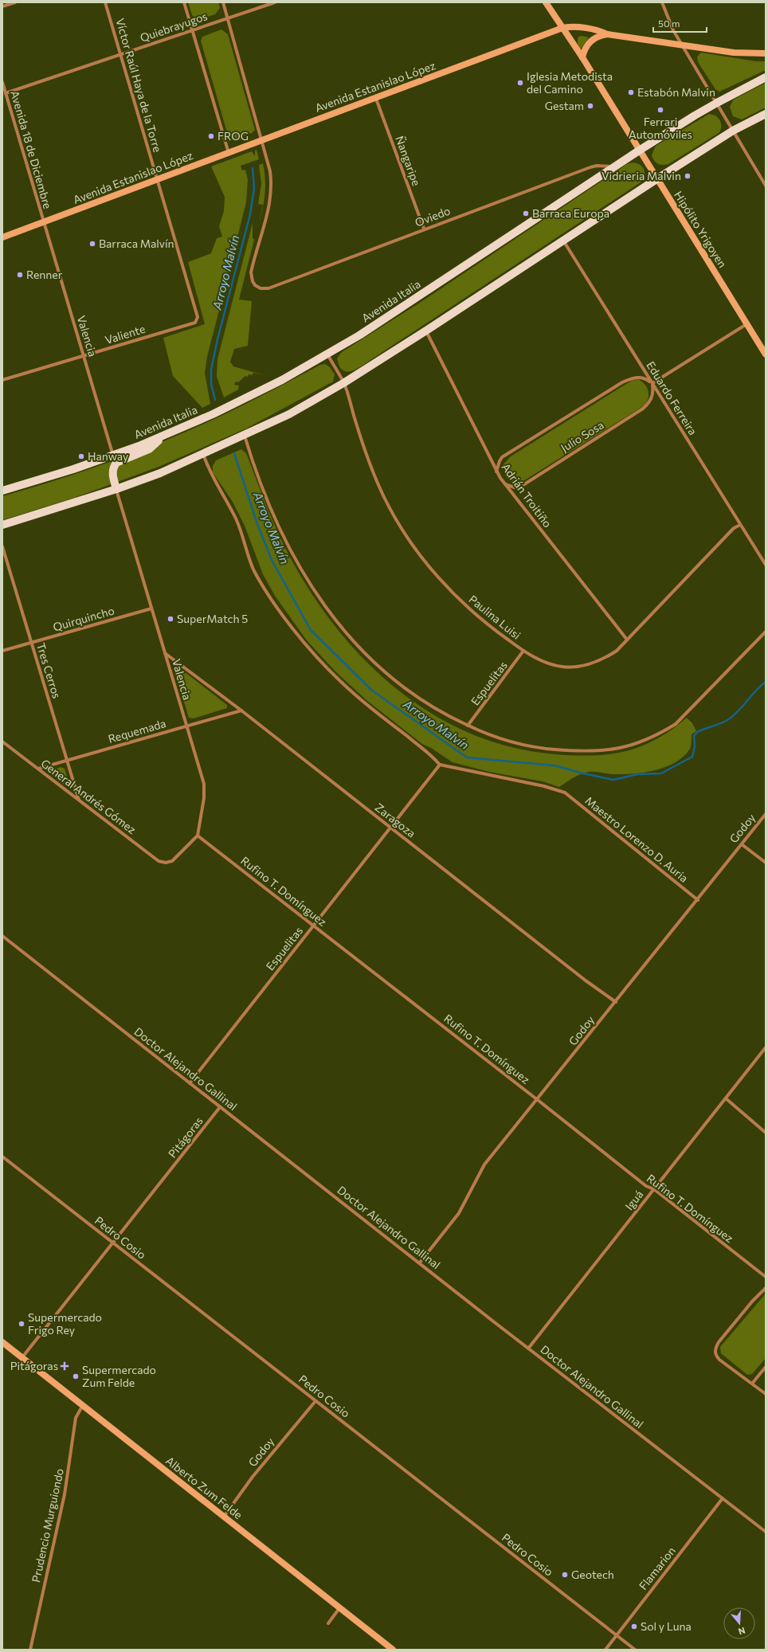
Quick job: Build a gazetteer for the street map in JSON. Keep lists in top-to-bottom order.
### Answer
{
  "streets": {
    "main road": ["Avenida Italia"],
    "street": [
      "Quiebrayugos",
      "Víctor Raúl Haya de la Torre",
      "Avenida Estanislao López",
      "Avenida 18 de Diciembre",
      "Ñangaripe",
      "Oviedo",
      "Hipólito Yrigoyen",
      "Valiente",
      "Valencia",
      "Eduardo Ferreira",
      "Julio Sosa",
      "Adrián Troitiño",
      "Paulina Luisi",
      "Quirquincho",
      "Tres Cerros",
      "Espuelitas",
      "Requemada",
      "General Andrés Gómez",
      "Zaragoza",
      "Godoy",
      "Maestro Lorenzo D. Auria",
      "Rufino T. Domínguez",
      "Doctor Alejandro Gallinal",
      "Pitágoras",
      "Iguá",
      "Pedro Cosio",
      "Alberto Zum Felde",
      "Prudencio Murguiondo",
      "Flamarion"
    ]
  },
  "crossings": [
    ["Quiebrayugos", "Víctor Raúl Haya de la Torre"],
    ["Quiebrayugos", "Avenida 18 de Diciembre"],
    ["Víctor Raúl Haya de la Torre", "Avenida Estanislao López"],
    ["Víctor Raúl Haya de la Torre", "Valiente"],
    ["Avenida Estanislao López", "Avenida 18 de Diciembre"],
    ["Avenida Estanislao López", "Ñangaripe"],
    ["Avenida Estanislao López", "Oviedo"],
    ["Avenida Estanislao López", "Hipólito Yrigoyen"],
    ["Avenida Estanislao López", "Valencia"],
    ["Avenida 18 de Diciembre", "Valencia"],
    ["Ñangaripe", "Oviedo"],
    ["Oviedo", "Avenida Italia"],
    ["Hipólito Yrigoyen", "Avenida Italia"],
    ["Avenida Italia", "Valencia"],
    ["Avenida Italia", "Paulina Luisi"],
    ["Valiente", "Valencia"],
    ["Valencia", "Quirquincho"],
    ["Valencia", "Requemada"],
    ["Valencia", "General Andrés Gómez"],
    ["Valencia", "Zaragoza"],
    ["Valencia", "Rufino T. Domínguez"],
    ["Eduardo Ferreira", "Julio Sosa"],
    ["Eduardo Ferreira", "Paulina Luisi"],
    ["Julio Sosa", "Adrián Troitiño"],
    ["Adrián Troitiño", "Paulina Luisi"],
    ["Paulina Luisi", "Espuelitas"],
    ["Quirquincho", "Tres Cerros"],
    ["Tres Cerros", "Requemada"],
    ["Tres Cerros", "General Andrés Gómez"],
    ["Espuelitas", "Zaragoza"],
    ["Espuelitas", "Maestro Lorenzo D. Auria"],
    ["Espuelitas", "Rufino T. Domínguez"],
    ["Espuelitas", "Doctor Alejandro Gallinal"],
    ["Requemada", "General Andrés Gómez"],
    ["Requemada", "Zaragoza"],
    ["General Andrés Gómez", "Rufino T. Domínguez"],
    ["Zaragoza", "Godoy"],
    ["Godoy", "Maestro Lorenzo D. Auria"],
    ["Godoy", "Rufino T. Domínguez"],
    ["Godoy", "Doctor Alejandro Gallinal"],
    ["Godoy", "Pedro Cosio"],
    ["Godoy", "Alberto Zum Felde"],
    ["Rufino T. Domínguez", "Iguá"],
    ["Doctor Alejandro Gallinal", "Pitágoras"],
    ["Doctor Alejandro Gallinal", "Iguá"],
    ["Doctor Alejandro Gallinal", "Flamarion"],
    ["Pitágoras", "Pedro Cosio"],
    ["Pitágoras", "Alberto Zum Felde"],
    ["Pedro Cosio", "Flamarion"],
    ["Alberto Zum Felde", "Prudencio Murguiondo"]
  ],
  "water": ["Arroyo Malvín"],
  "places": {
    "other": [
      "Iglesia Metodista del Camino",
      "Estabón Malvin",
      "Gestam",
      "Ferrari Automóviles",
      "FROG",
      "Vidrieria Malvin",
      "Barraca Europa",
      "Barraca Malvín",
      "Renner",
      "Hanway",
      "SuperMatch 5",
      "Supermercado Frigo Rey",
      "Supermercado Zum Felde",
      "Geotech",
      "Sol y Luna"
    ],
    "health": ["Pitágoras"]
  },
  "scale_bar": "50 m",
  "north": "bottom"
}
